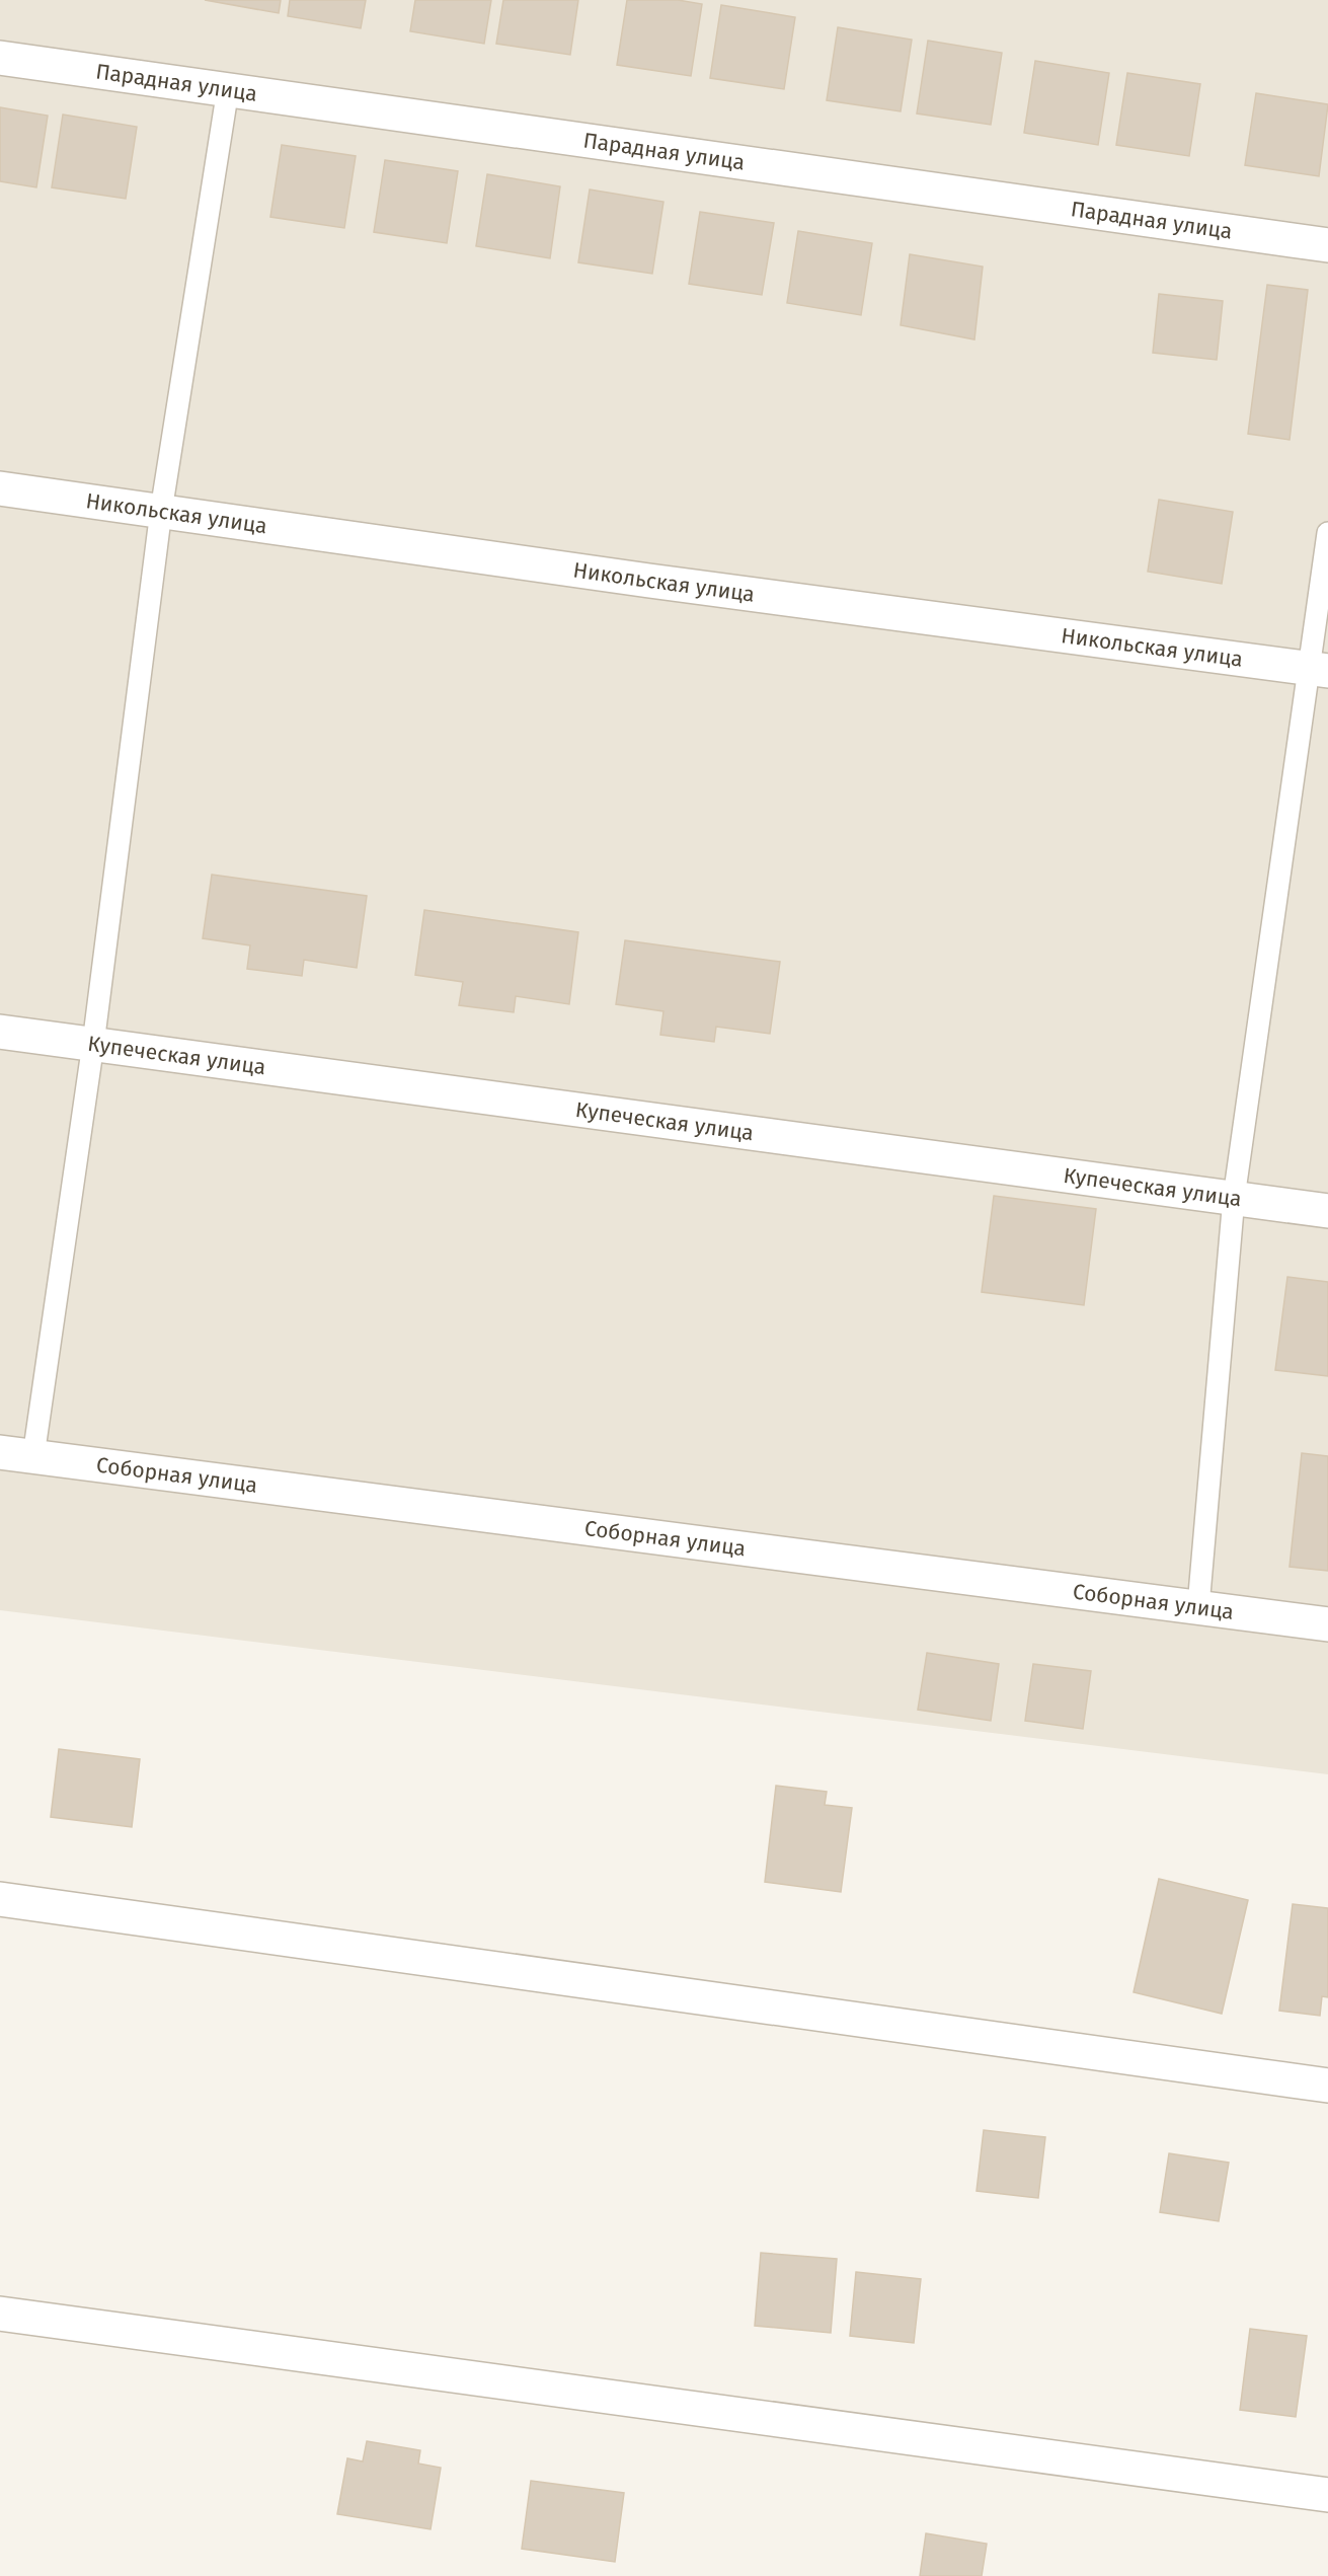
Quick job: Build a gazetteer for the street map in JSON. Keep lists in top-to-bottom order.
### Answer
{
  "streets": {
    "street": [
      "Парадная улица",
      "Никольская улица",
      "Купеческая улица",
      "Соборная улица"
    ]
  }
}
